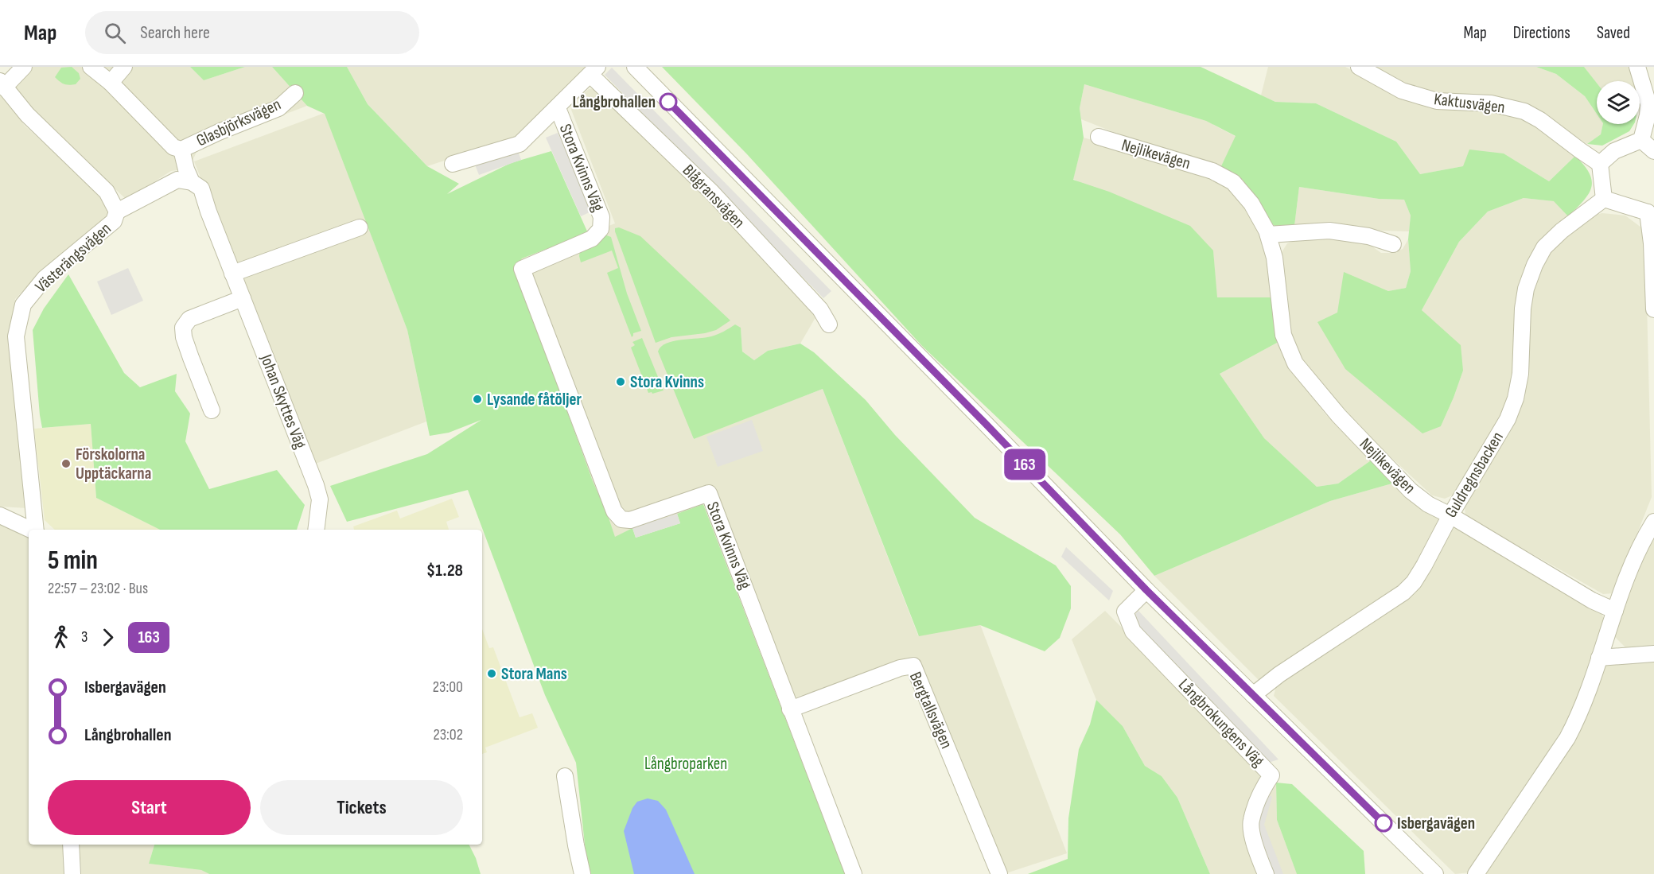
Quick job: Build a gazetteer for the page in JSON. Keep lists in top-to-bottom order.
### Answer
{
  "streets": {
    "street": [
      "Kaktusvägen",
      "Glasbjörksvägen",
      "Nejlikevägen",
      "Stora Kvinns Väg",
      "Blågransvägen",
      "Västerängsvägen",
      "Johan Skyttes Väg",
      "Guldregnsbacken",
      "Bergtallsvägen",
      "Långbrokungens Väg"
    ]
  },
  "crossings": [
    ["Glasbjörksvägen", "Johan Skyttes Väg"],
    ["Nejlikevägen", "Guldregnsbacken"],
    ["Stora Kvinns Väg", "Blågransvägen"],
    ["Stora Kvinns Väg", "Bergtallsvägen"]
  ],
  "parks": ["Långbroparken"],
  "places": [
    "Långbrohallen",
    "Stora Kvinns",
    "Lysande fåtöljer",
    "Förskolorna Upptäckarna",
    "Stora Mans",
    "Isbergavägen"
  ],
  "lines": ["bus line 163"],
  "page": {
    "header": "Map",
    "search": "Search here",
    "nav": ["Map", "Directions", "Saved"],
    "on_map": "163",
    "heading": ["5 min", "22:57 – 23:02 · Bus", "$1.28"],
    "legs": ["3", "163"],
    "list": [
      {
        "name": "Isbergavägen",
        "value": "23:00"
      },
      {
        "name": "Långbrohallen",
        "value": "23:02"
      }
    ],
    "buttons": ["Start", "Tickets"]
  }
}
